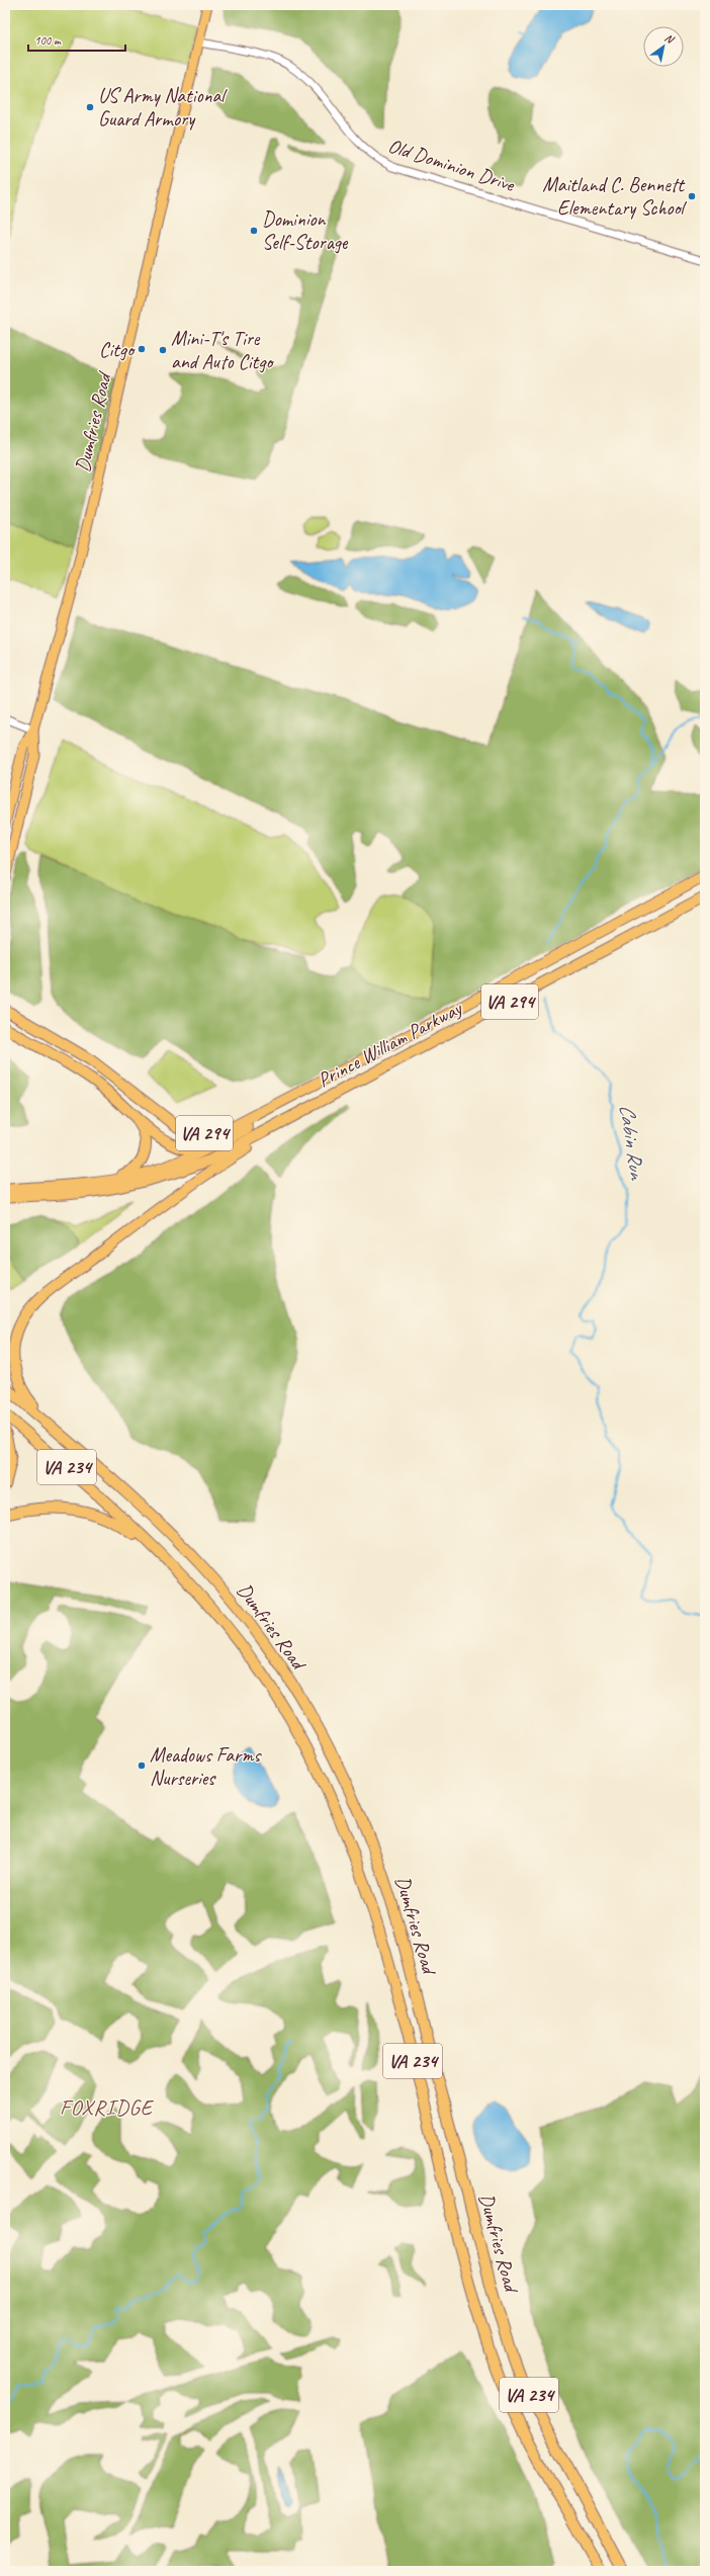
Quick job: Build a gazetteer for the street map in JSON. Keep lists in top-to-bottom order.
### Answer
{
  "streets": {
    "highway": [
      "Dumfries Road",
      "VA 294",
      "Prince William Parkway",
      "VA 234"
    ],
    "street": ["Old Dominion Drive"]
  },
  "crossings": [
    ["Old Dominion Drive", "Dumfries Road"],
    ["VA 294", "Prince William Parkway"]
  ],
  "districts": ["FOXRIDGE"],
  "water": ["Cabin Run"],
  "places": [
    "US Army National Guard Armory",
    "Maitland C. Bennett Elementary School",
    "Dominion Self-Storage",
    "Citgo",
    "Mini-T's Tire and Auto Citgo",
    "Meadows Farms Nurseries"
  ],
  "scale_bar": "100 m",
  "north": "top right"
}
